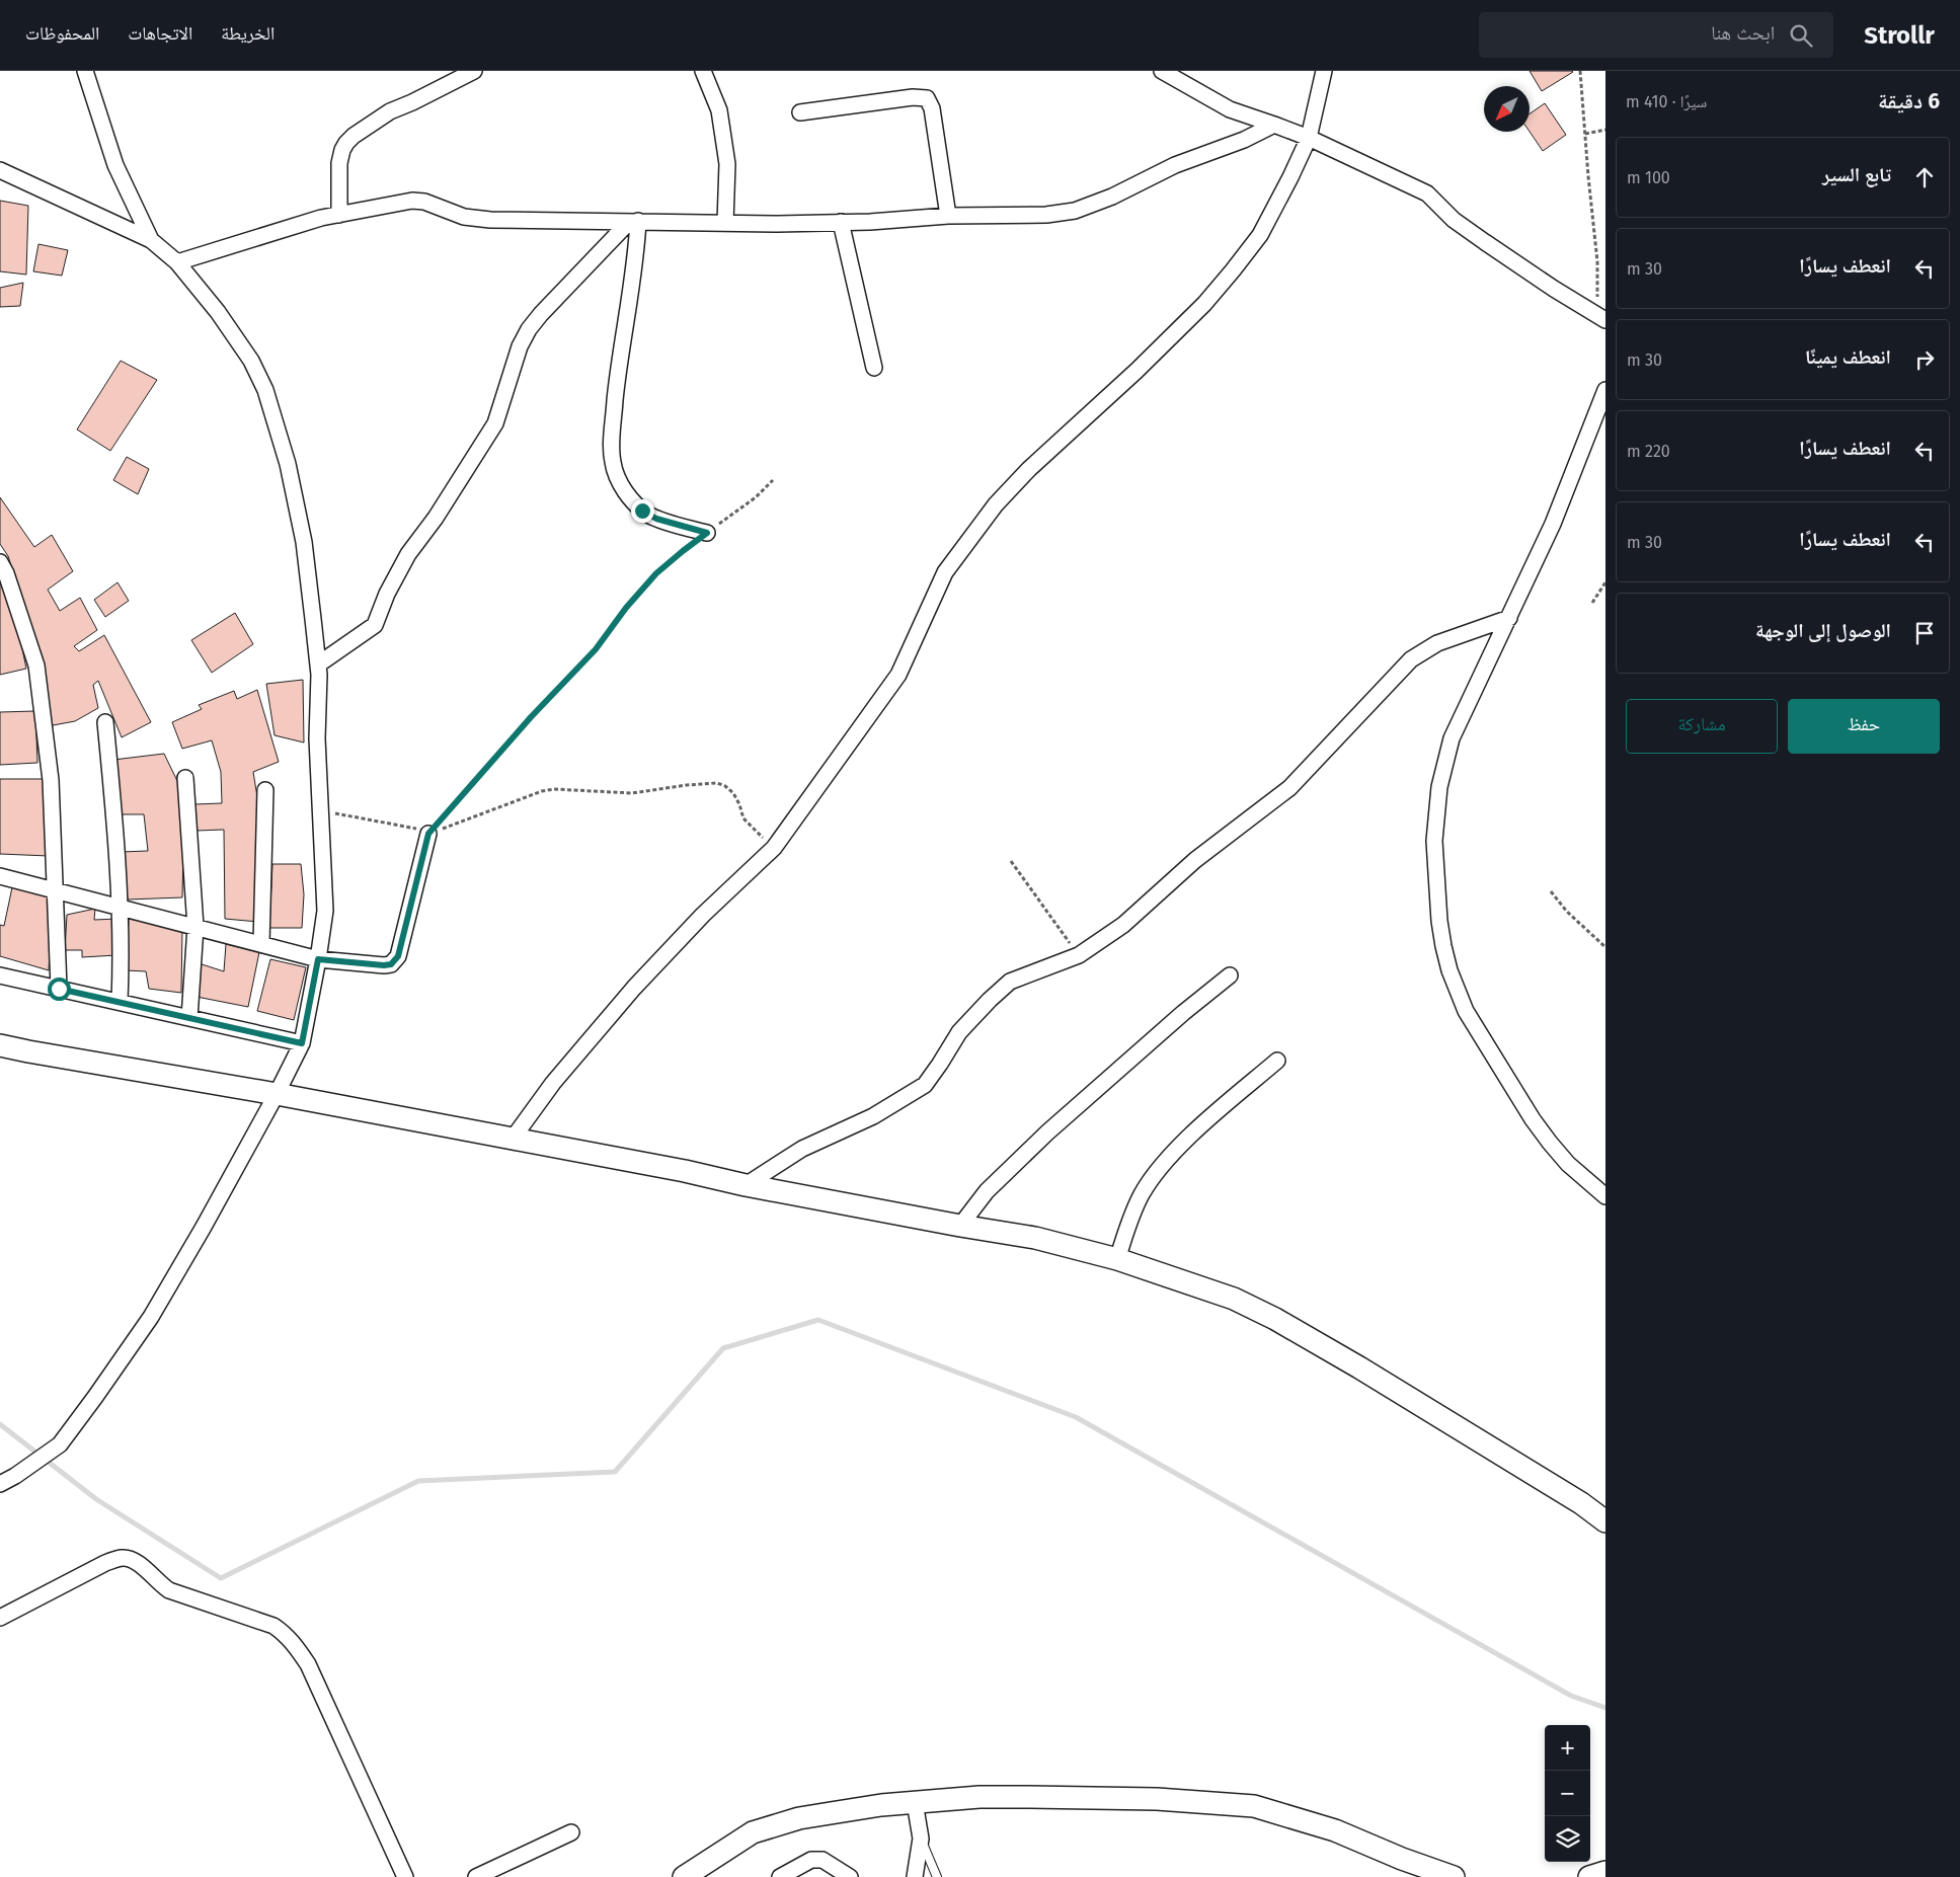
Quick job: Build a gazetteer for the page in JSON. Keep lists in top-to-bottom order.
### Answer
{
  "north": "bottom left",
  "page": {
    "header": "Strollr",
    "search": "ابحث هنا",
    "nav": ["الخريطة", "الاتجاهات", "المحفوظات"],
    "heading": ["6 دقيقة", "سيرًا · 410 m"],
    "list": [
      ["تابع السير", "100 m"],
      ["انعطف يسارًا", "30 m"],
      ["انعطف يمينًا", "30 m"],
      ["انعطف يسارًا", "220 m"],
      ["انعطف يسارًا", "30 m"],
      "الوصول إلى الوجهة"
    ],
    "buttons": ["حفظ", "مشاركة"],
    "map_buttons": ["+", "−"]
  }
}
